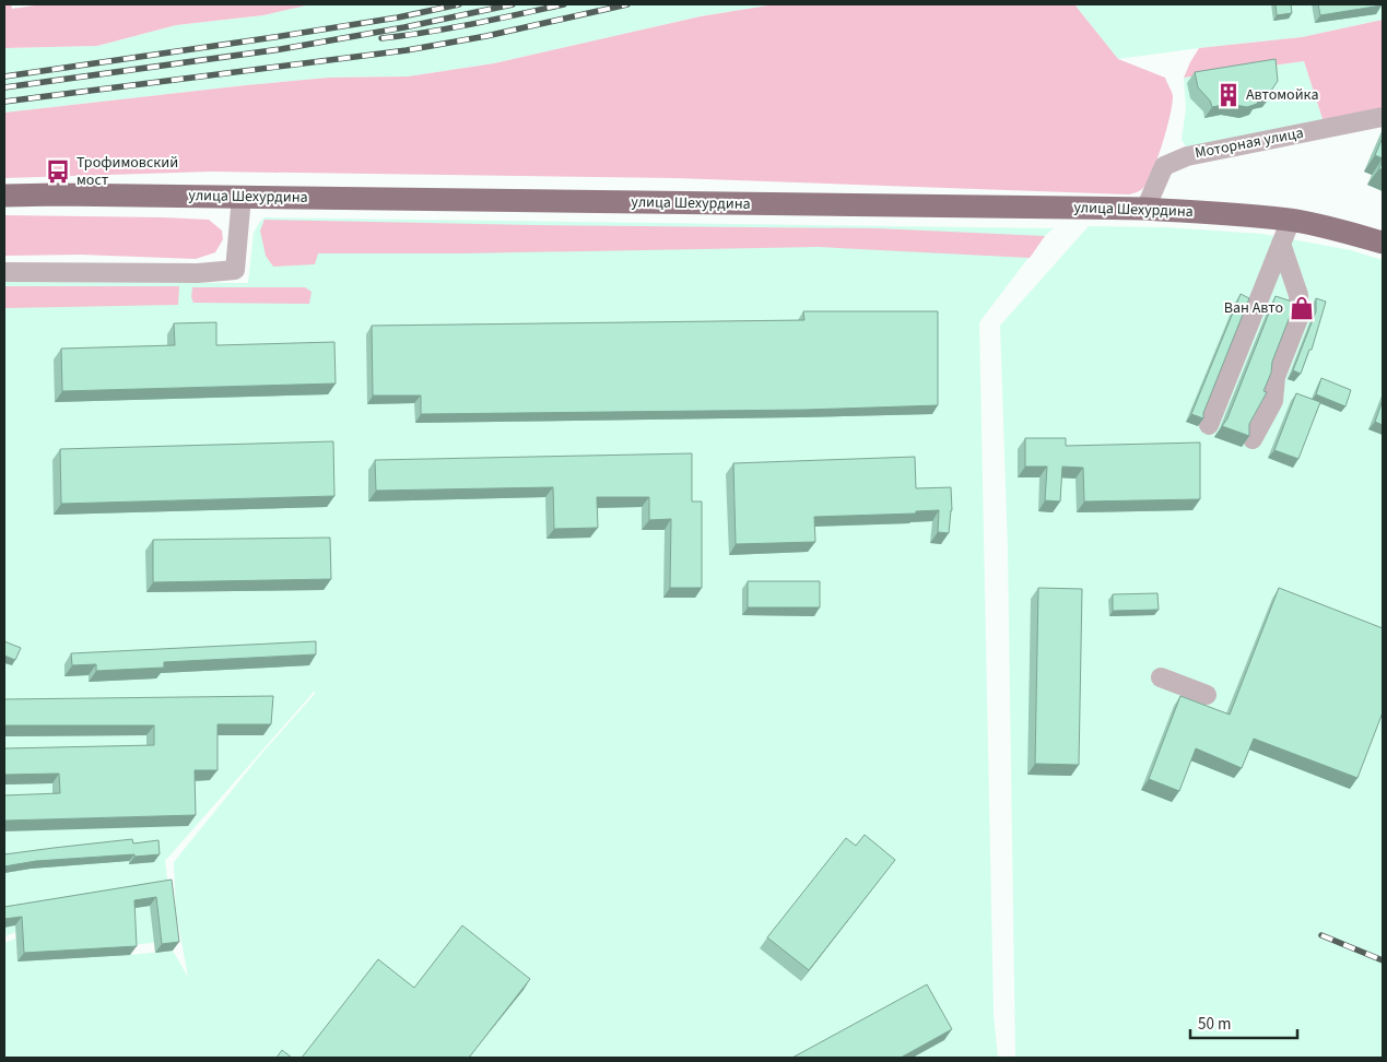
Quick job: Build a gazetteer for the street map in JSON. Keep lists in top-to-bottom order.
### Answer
{
  "streets": {
    "main road": ["улица Шехурдина"],
    "street": ["Моторная улица"]
  },
  "crossings": [
    ["Моторная улица", "улица Шехурдина"]
  ],
  "places": {
    "building": ["Автомойка"],
    "bus stop": ["Трофимовский мост"],
    "shop": ["Ван Авто"]
  },
  "scale_bar": "50 m"
}
